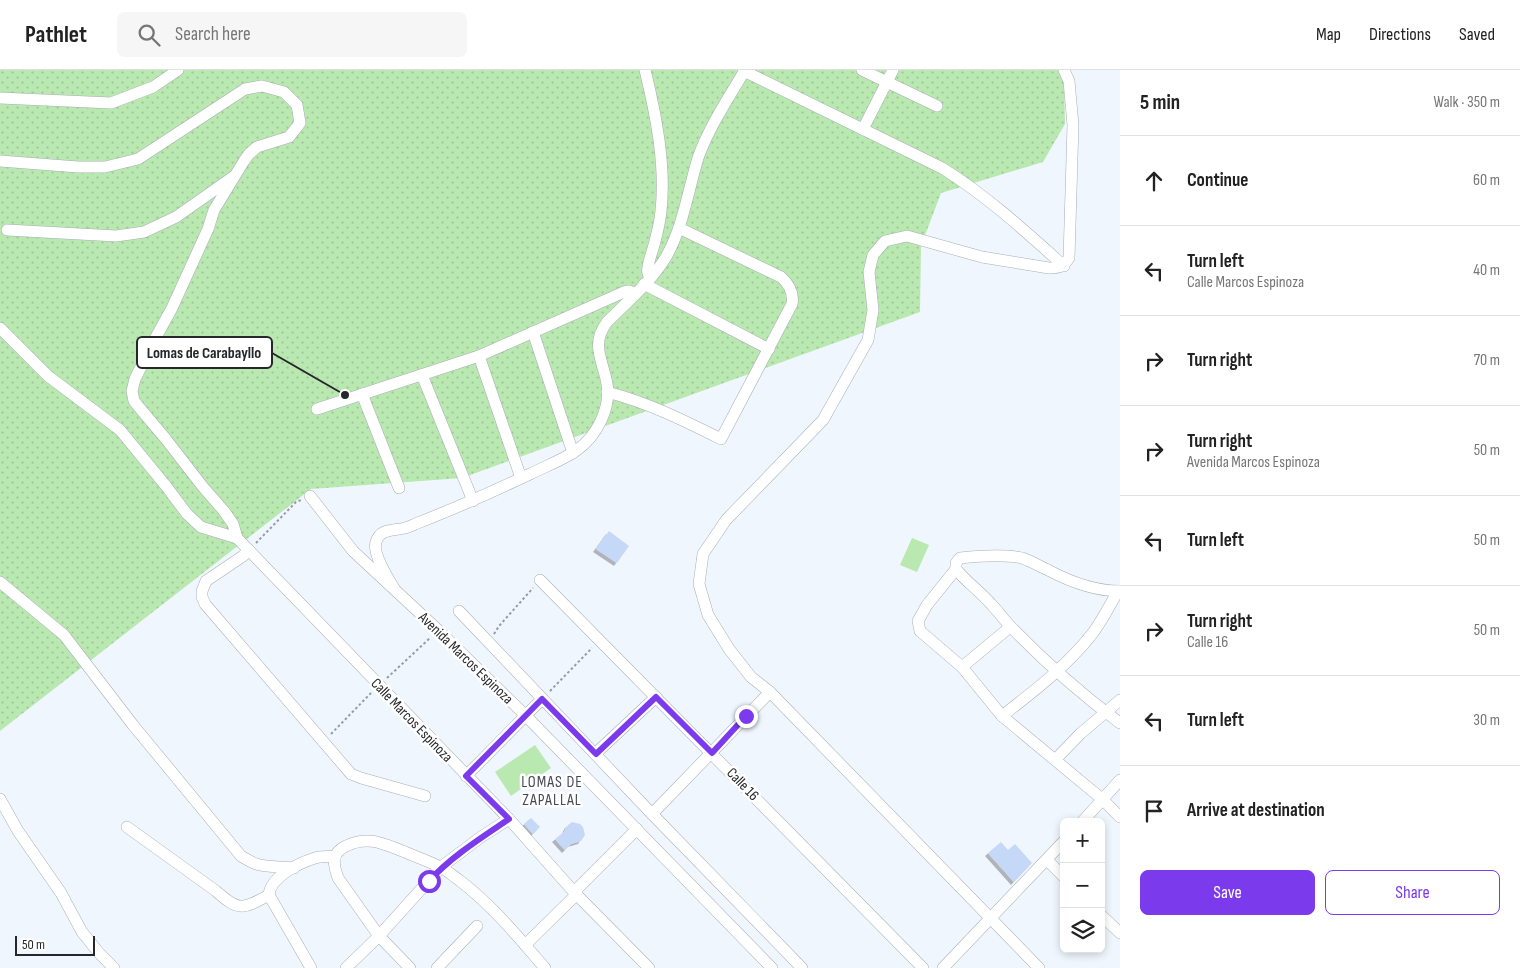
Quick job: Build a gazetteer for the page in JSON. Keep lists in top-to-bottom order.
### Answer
{
  "streets": {
    "street": ["Avenida Marcos Espinoza", "Calle Marcos Espinoza", "Calle 16"]
  },
  "districts": ["LOMAS DE ZAPALLAL"],
  "places": ["Lomas de Carabayllo"],
  "scale_bar": "50 m",
  "page": {
    "header": "Pathlet",
    "search": "Search here",
    "nav": ["Map", "Directions", "Saved"],
    "heading": ["5 min", "Walk · 350 m"],
    "list": [
      ["Continue", "60 m"],
      ["Turn left", "Calle Marcos Espinoza", "40 m"],
      ["Turn right", "70 m"],
      ["Turn right", "Avenida Marcos Espinoza", "50 m"],
      ["Turn left", "50 m"],
      ["Turn right", "Calle 16", "50 m"],
      ["Turn left", "30 m"],
      "Arrive at destination"
    ],
    "map_buttons": ["+", "−"],
    "buttons": ["Save", "Share"],
    "scale": "50 m"
  }
}
